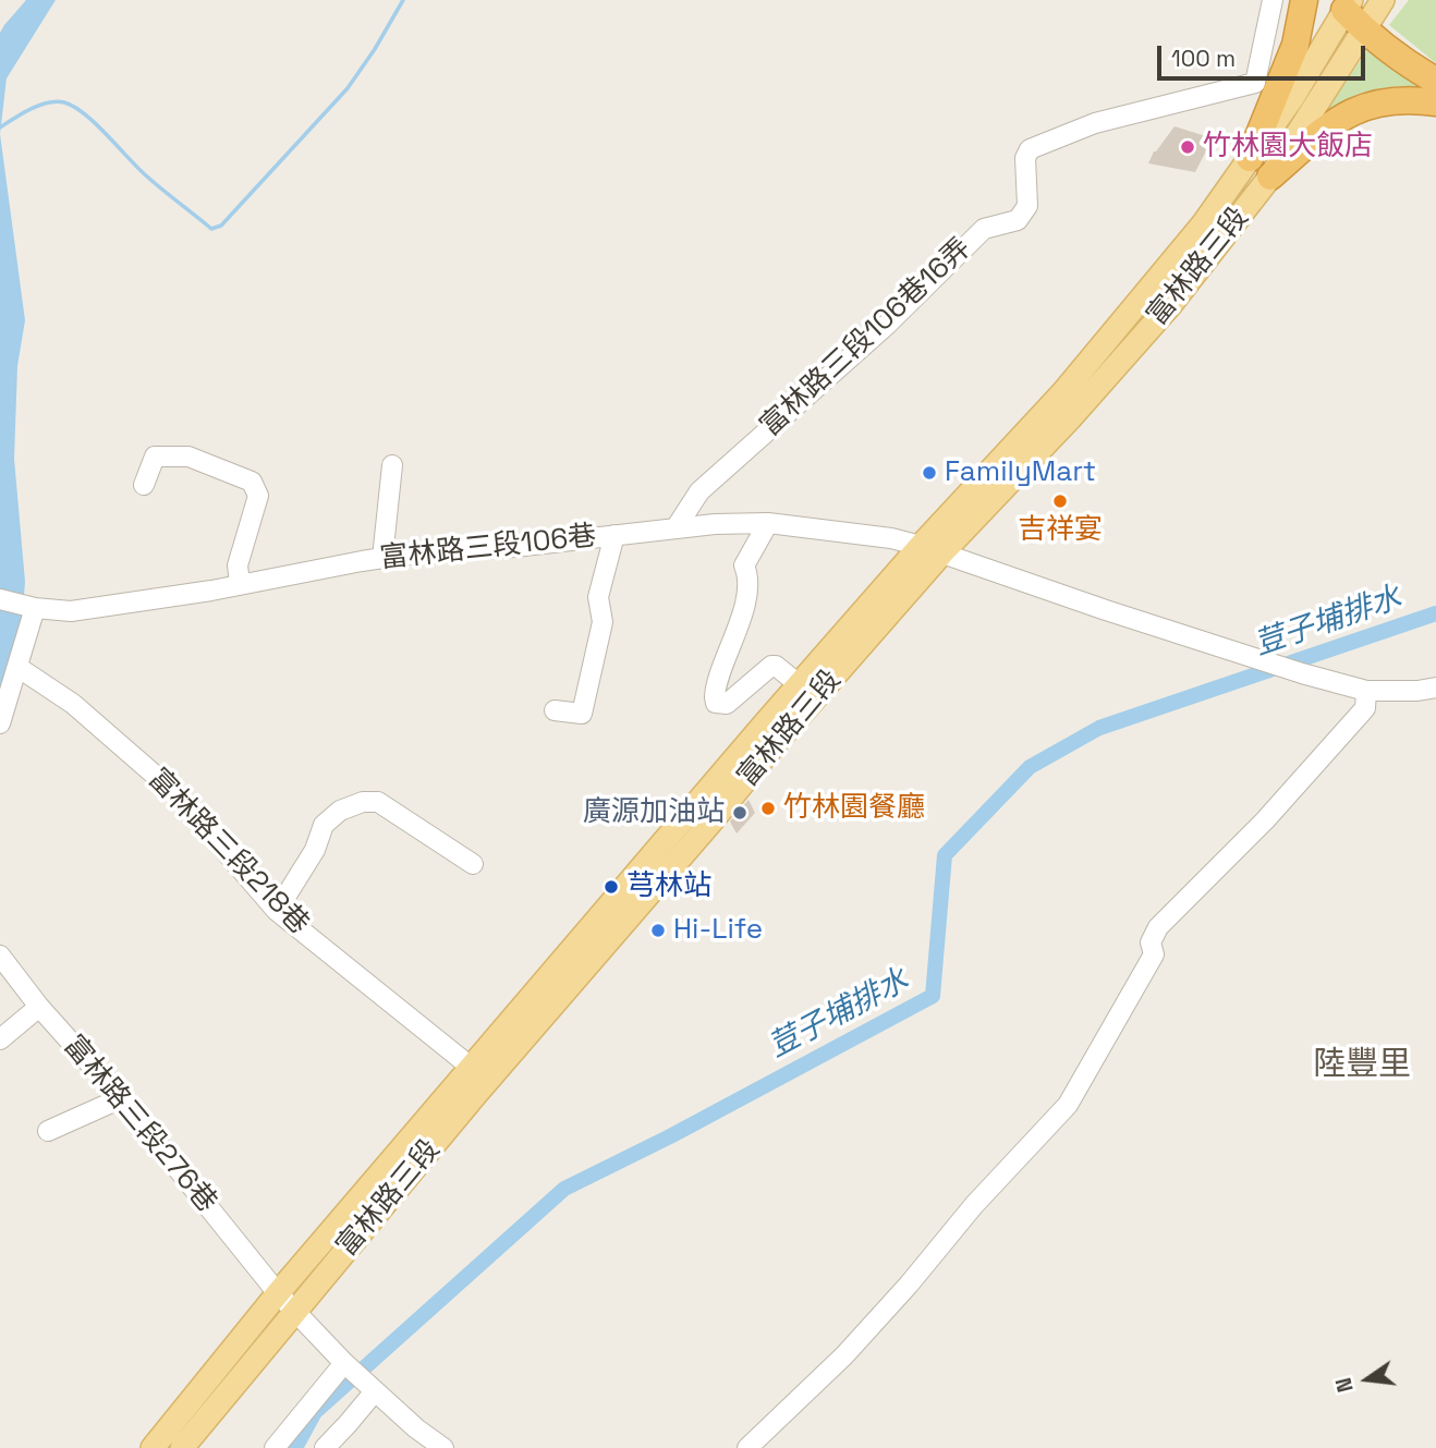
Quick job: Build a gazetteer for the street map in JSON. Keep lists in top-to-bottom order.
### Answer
{
  "streets": {
    "main road": ["富林路三段"],
    "street": [
      "富林路三段106巷16弄",
      "富林路三段106巷",
      "富林路三段218巷",
      "富林路三段276巷"
    ]
  },
  "crossings": [
    ["富林路三段", "富林路三段106巷"],
    ["富林路三段", "富林路三段218巷"],
    ["富林路三段", "富林路三段276巷"],
    ["富林路三段106巷16弄", "富林路三段106巷"]
  ],
  "districts": ["陸豐里"],
  "water": ["荳子埔排水"],
  "places": [
    "竹林園大飯店",
    "FamilyMart",
    "吉祥宴",
    "竹林園餐廳",
    "廣源加油站",
    "芎林站",
    "Hi-Life"
  ],
  "scale_bar": "100 m",
  "north": "left"
}
